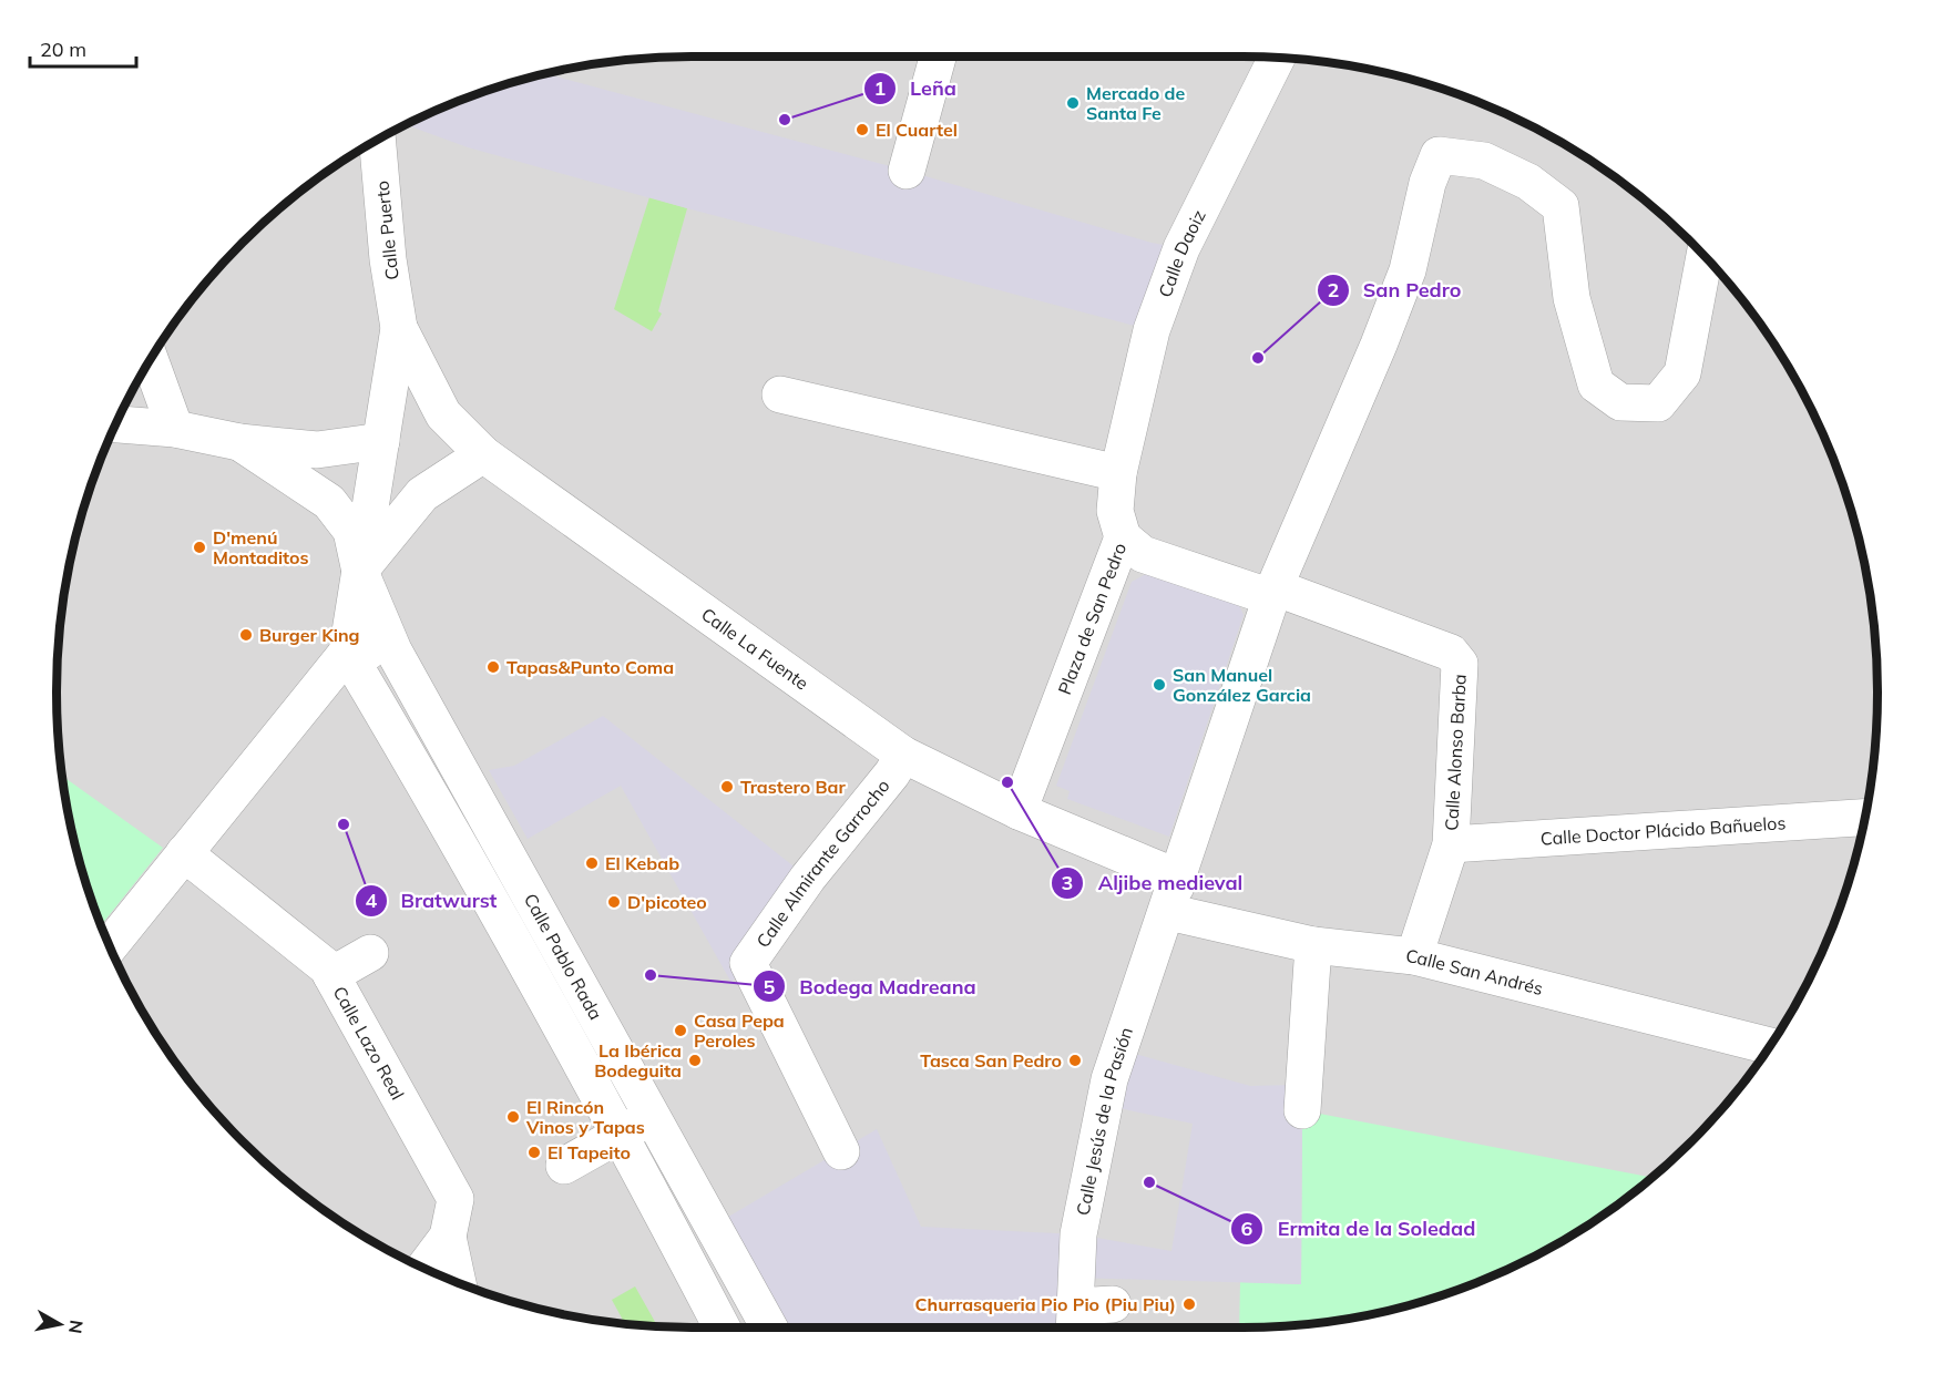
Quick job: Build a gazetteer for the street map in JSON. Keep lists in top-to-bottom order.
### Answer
{
  "streets": {
    "street": [
      "Calle Puerto",
      "Calle Daoiz",
      "Plaza de San Pedro",
      "Calle La Fuente",
      "Calle Alonso Barba",
      "Calle Doctor Plácido Bañuelos",
      "Calle Almirante Garrocho",
      "Calle Pablo Rada",
      "Calle San Andrés",
      "Calle Lazo Real",
      "Calle Jesús de la Pasión"
    ]
  },
  "crossings": [
    ["Calle Puerto", "Calle La Fuente"],
    ["Calle Daoiz", "Plaza de San Pedro"],
    ["Plaza de San Pedro", "Calle La Fuente"],
    ["Plaza de San Pedro", "Calle Alonso Barba"],
    ["Calle La Fuente", "Calle Almirante Garrocho"],
    ["Calle La Fuente", "Calle San Andrés"],
    ["Calle La Fuente", "Calle Jesús de la Pasión"],
    ["Calle Alonso Barba", "Calle Doctor Plácido Bañuelos"],
    ["Calle Alonso Barba", "Calle San Andrés"],
    ["Calle San Andrés", "Calle Jesús de la Pasión"]
  ],
  "places": [
    "Mercado de Santa Fe",
    "Leña",
    "El Cuartel",
    "San Pedro",
    "D'menú Montaditos",
    "Burger King",
    "Tapas&Punto Coma",
    "San Manuel González Garcia",
    "Aljibe medieval",
    "Trastero Bar",
    "Bratwurst",
    "El Kebab",
    "D'picoteo",
    "Bodega Madreana",
    "Casa Pepa Peroles",
    "La Ibérica Bodeguita",
    "Tasca San Pedro",
    "El Rincón Vinos y Tapas",
    "El Tapeito",
    "Ermita de la Soledad",
    "Churrasqueria Pio Pio (Piu Piu)"
  ],
  "scale_bar": "20 m",
  "north": "right"
}
